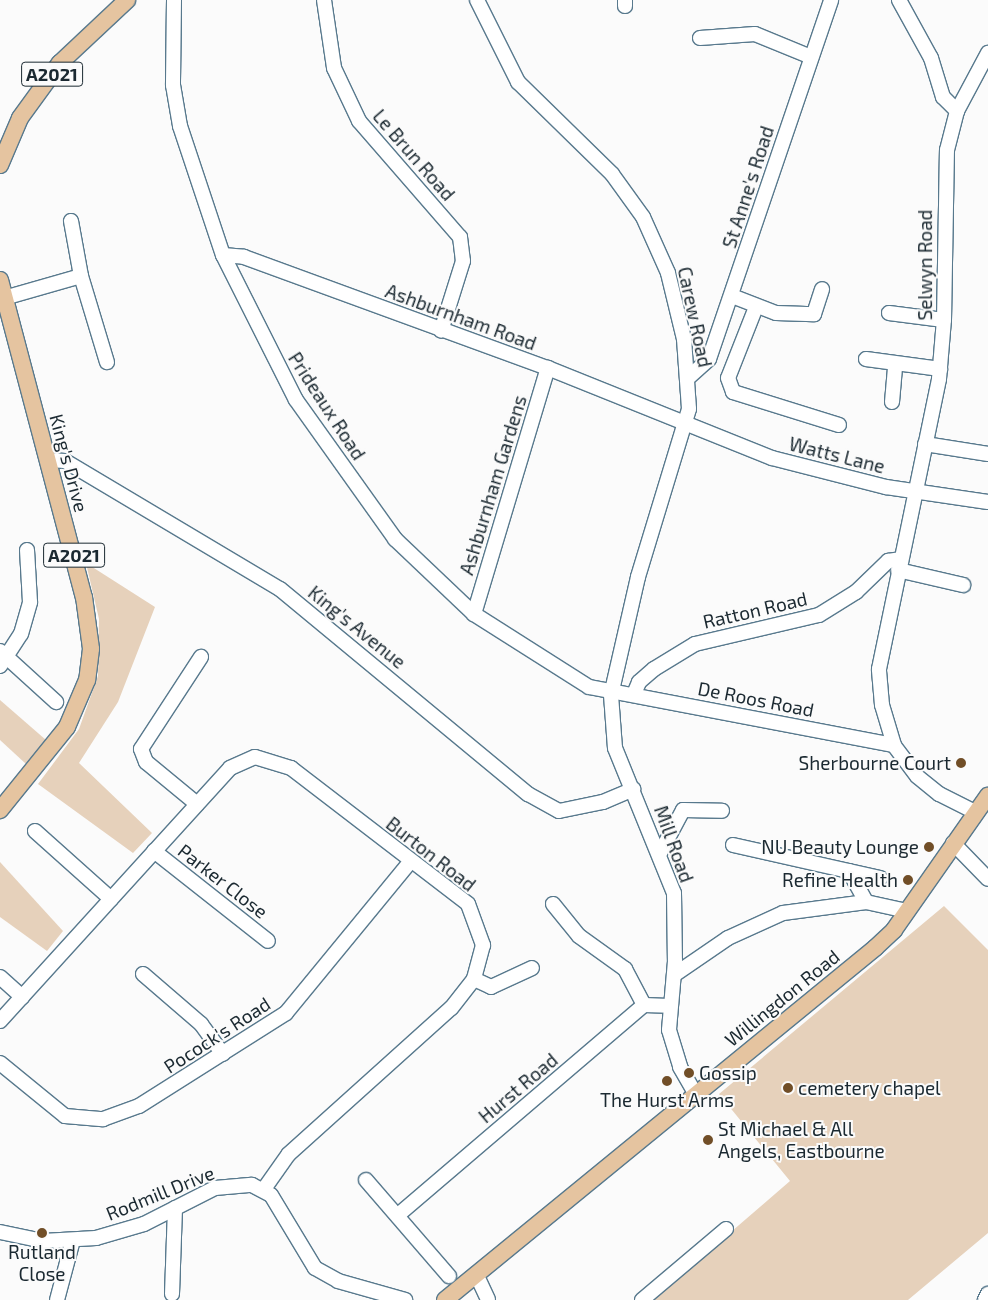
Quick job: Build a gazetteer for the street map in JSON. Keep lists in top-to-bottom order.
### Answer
{
  "streets": {
    "main road": ["A2021", "King's Drive", "Willingdon Road"],
    "street": [
      "Le Brun Road",
      "St Anne's Road",
      "Selwyn Road",
      "Ashburnham Road",
      "Carew Road",
      "Prideaux Road",
      "Watts Lane",
      "Ashburnham Gardens",
      "Ratton Road",
      "King's Avenue",
      "De Roos Road",
      "Mill Road",
      "Burton Road",
      "Parker Close",
      "Pocock's Road",
      "Hurst Road",
      "Rodmill Drive"
    ]
  },
  "crossings": [
    ["Le Brun Road", "Ashburnham Road"],
    ["St Anne's Road", "Carew Road"],
    ["Selwyn Road", "Watts Lane"],
    ["Ashburnham Road", "Carew Road"],
    ["Ashburnham Road", "Prideaux Road"],
    ["Ashburnham Road", "Watts Lane"],
    ["Ashburnham Road", "Ashburnham Gardens"],
    ["Carew Road", "Prideaux Road"],
    ["Carew Road", "Watts Lane"],
    ["Carew Road", "De Roos Road"],
    ["Carew Road", "Mill Road"],
    ["Prideaux Road", "Ashburnham Gardens"],
    ["Prideaux Road", "De Roos Road"],
    ["Prideaux Road", "Mill Road"],
    ["King's Drive", "King's Avenue"],
    ["Ratton Road", "De Roos Road"],
    ["King's Avenue", "Mill Road"],
    ["De Roos Road", "Mill Road"],
    ["Mill Road", "Willingdon Road"],
    ["Burton Road", "Parker Close"],
    ["Burton Road", "Pocock's Road"],
    ["Burton Road", "Rodmill Drive"]
  ],
  "places": [
    "Sherbourne Court",
    "NU Beauty Lounge",
    "Refine Health",
    "Gossip",
    "The Hurst Arms",
    "cemetery chapel",
    "St Michael & All Angels, Eastbourne",
    "Rutland Close"
  ]
}
